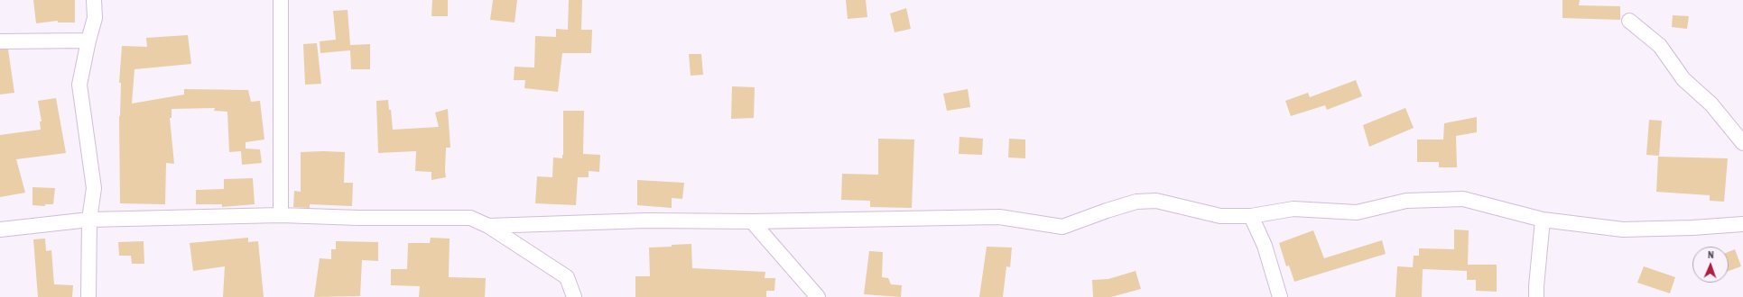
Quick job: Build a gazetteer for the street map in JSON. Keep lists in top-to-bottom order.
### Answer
{
  "north": "top"
}
